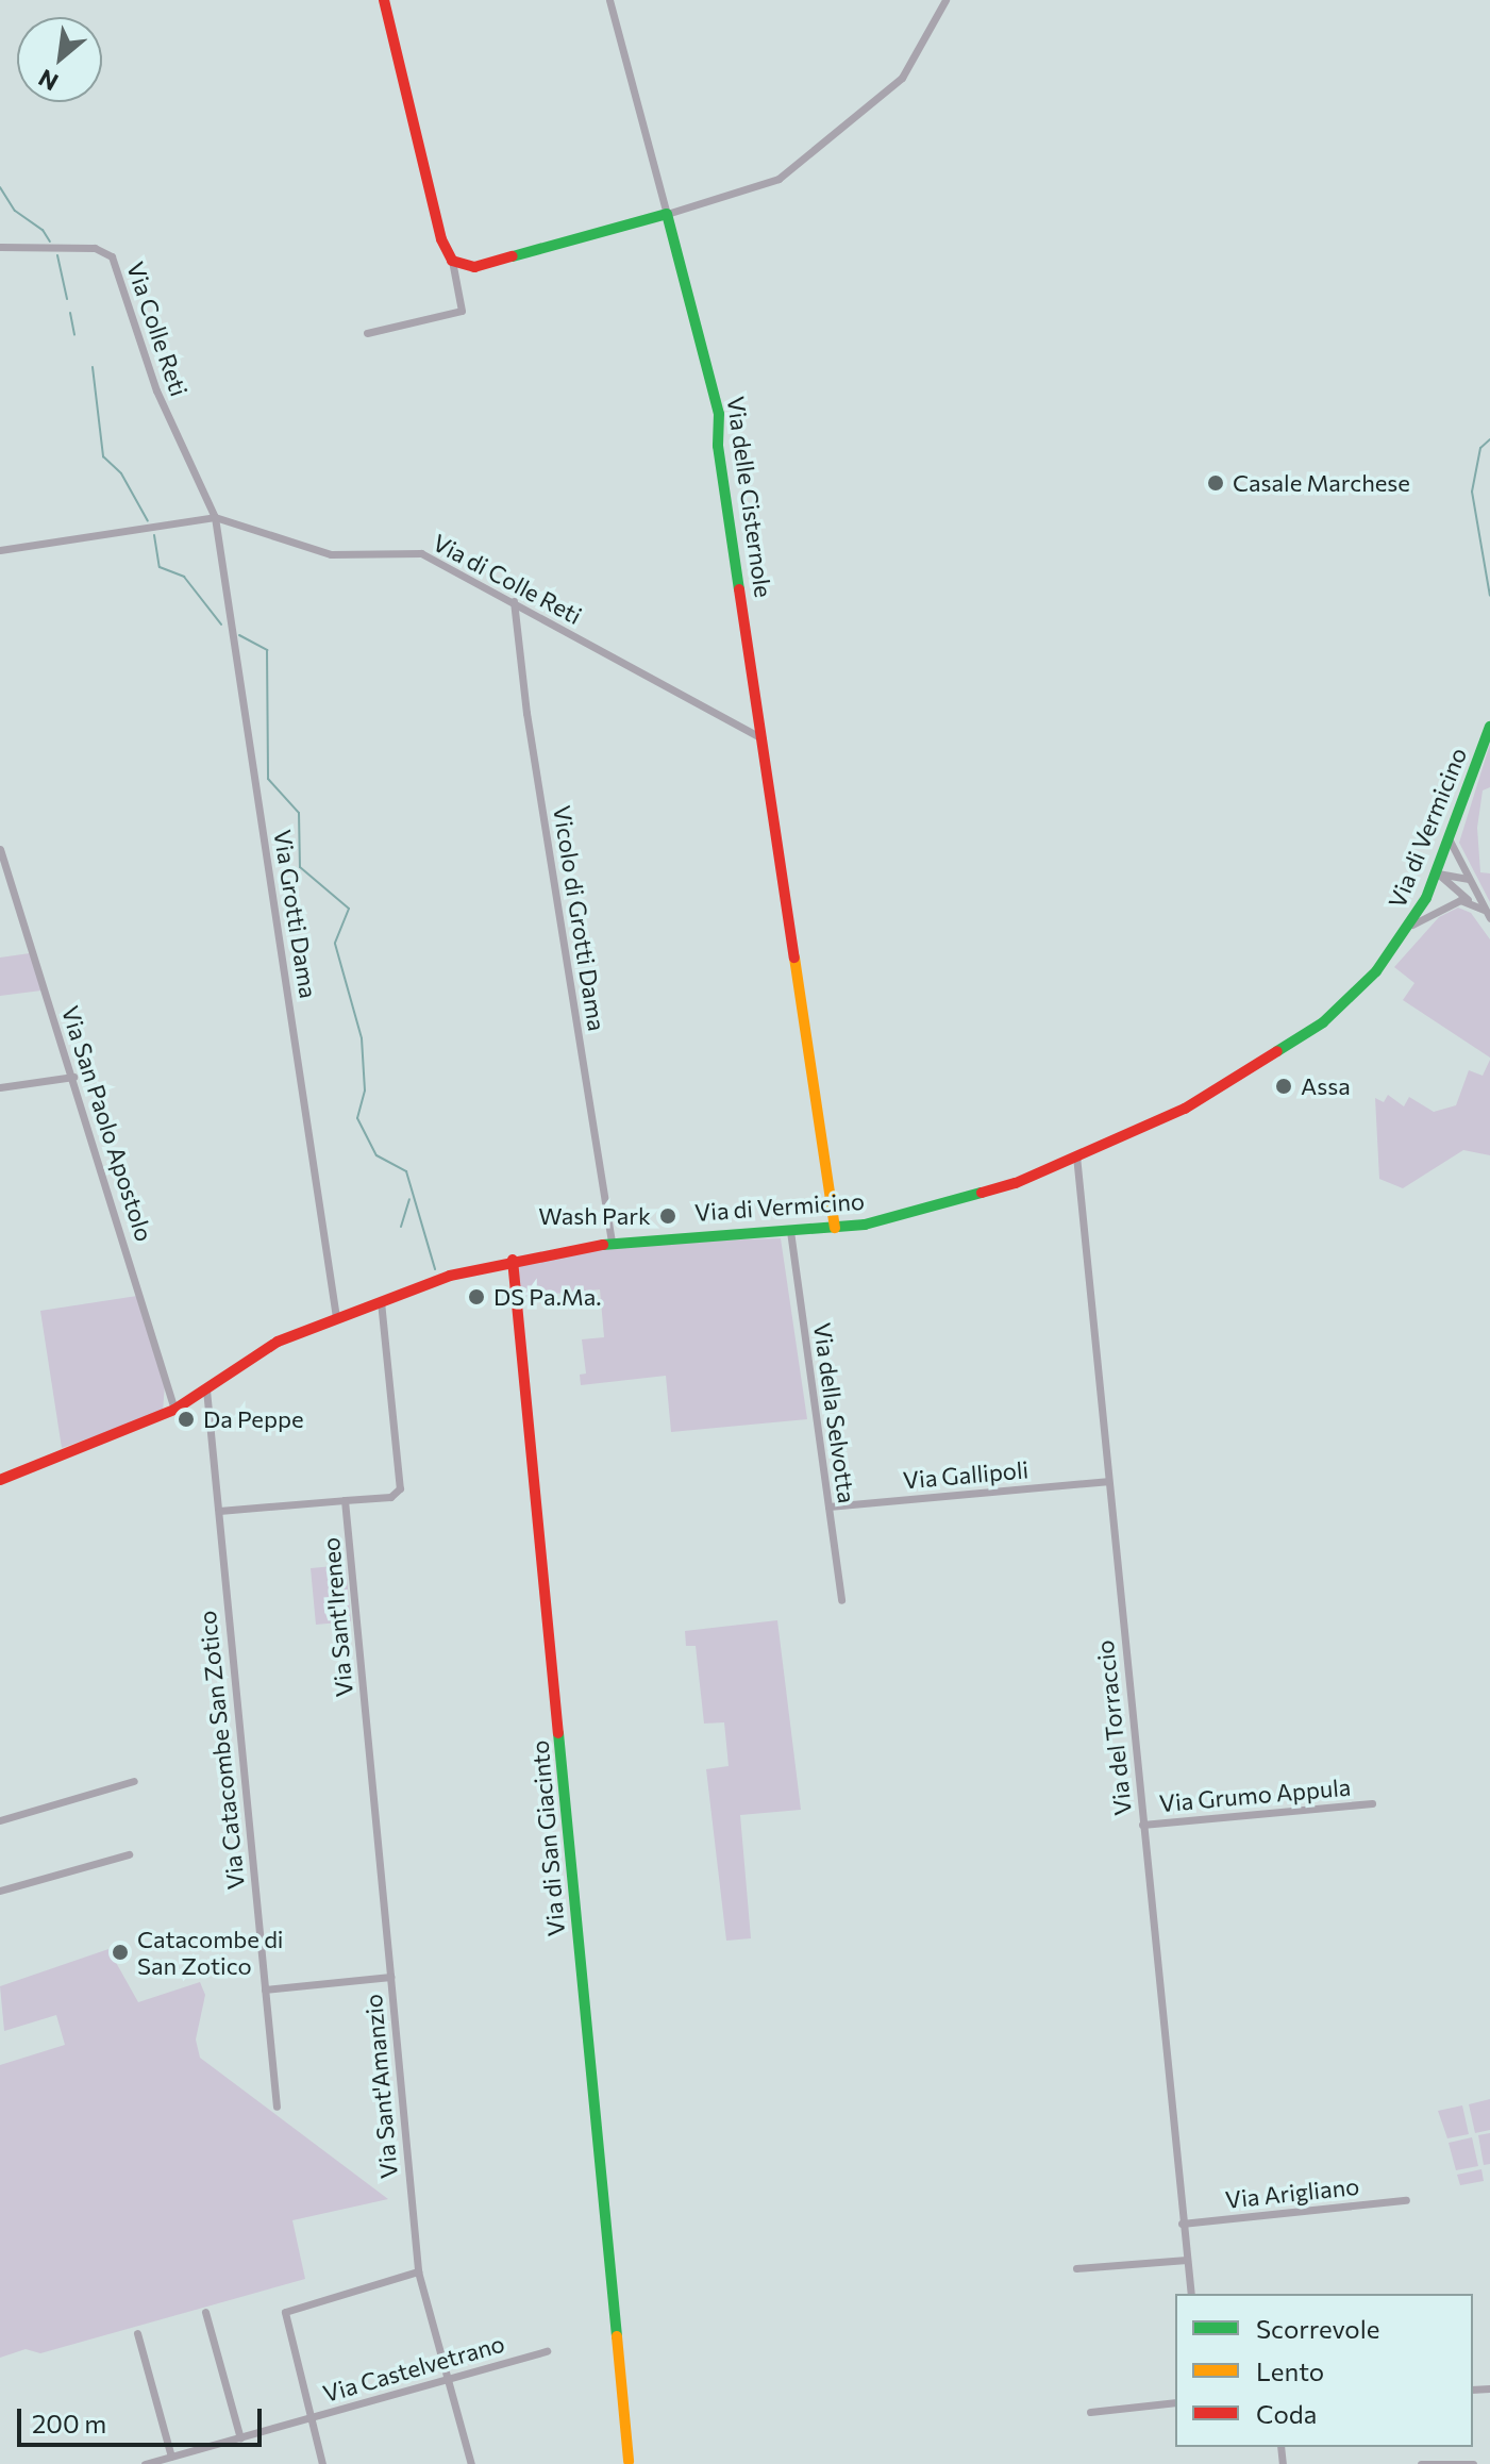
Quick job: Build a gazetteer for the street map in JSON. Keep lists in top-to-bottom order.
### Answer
{
  "streets": {
    "street": [
      "Via Colle Reti",
      "Via delle Cisternole",
      "Via di Colle Reti",
      "Via di Vermicino",
      "Via Grotti Dama",
      "Vicolo di Grotti Dama",
      "Via San Paolo Apostolo",
      "Via della Selvotta",
      "Via Gallipoli",
      "Via Sant'Ireneo",
      "Via del Torraccio",
      "Via Catacombe San Zotico",
      "Via Grumo Appula",
      "Via di San Giacinto",
      "Via Sant'Amanzio",
      "Via Arigliano",
      "Via Castelvetrano"
    ]
  },
  "crossings": [
    ["Via Colle Reti", "Via di Colle Reti"],
    ["Via Colle Reti", "Via Grotti Dama"],
    ["Via delle Cisternole", "Via di Colle Reti"],
    ["Via delle Cisternole", "Via di Vermicino"],
    ["Via di Colle Reti", "Via Grotti Dama"],
    ["Via di Colle Reti", "Vicolo di Grotti Dama"],
    ["Via di Vermicino", "Via Grotti Dama"],
    ["Via di Vermicino", "Vicolo di Grotti Dama"],
    ["Via di Vermicino", "Via San Paolo Apostolo"],
    ["Via di Vermicino", "Via della Selvotta"],
    ["Via di Vermicino", "Via del Torraccio"],
    ["Via di Vermicino", "Via Catacombe San Zotico"],
    ["Via di Vermicino", "Via di San Giacinto"],
    ["Via della Selvotta", "Via Gallipoli"],
    ["Via Gallipoli", "Via del Torraccio"],
    ["Via Sant'Ireneo", "Via Sant'Amanzio"],
    ["Via del Torraccio", "Via Grumo Appula"],
    ["Via del Torraccio", "Via Arigliano"],
    ["Via Catacombe San Zotico", "Via Sant'Amanzio"],
    ["Via Sant'Amanzio", "Via Castelvetrano"]
  ],
  "places": [
    "Casale Marchese",
    "Assa",
    "Wash Park",
    "DS Pa.Ma.",
    "Da Peppe",
    "Catacombe di San Zotico"
  ],
  "legend": ["Scorrevole", "Lento", "Coda"],
  "scale_bar": "200 m",
  "north": "bottom left"
}
